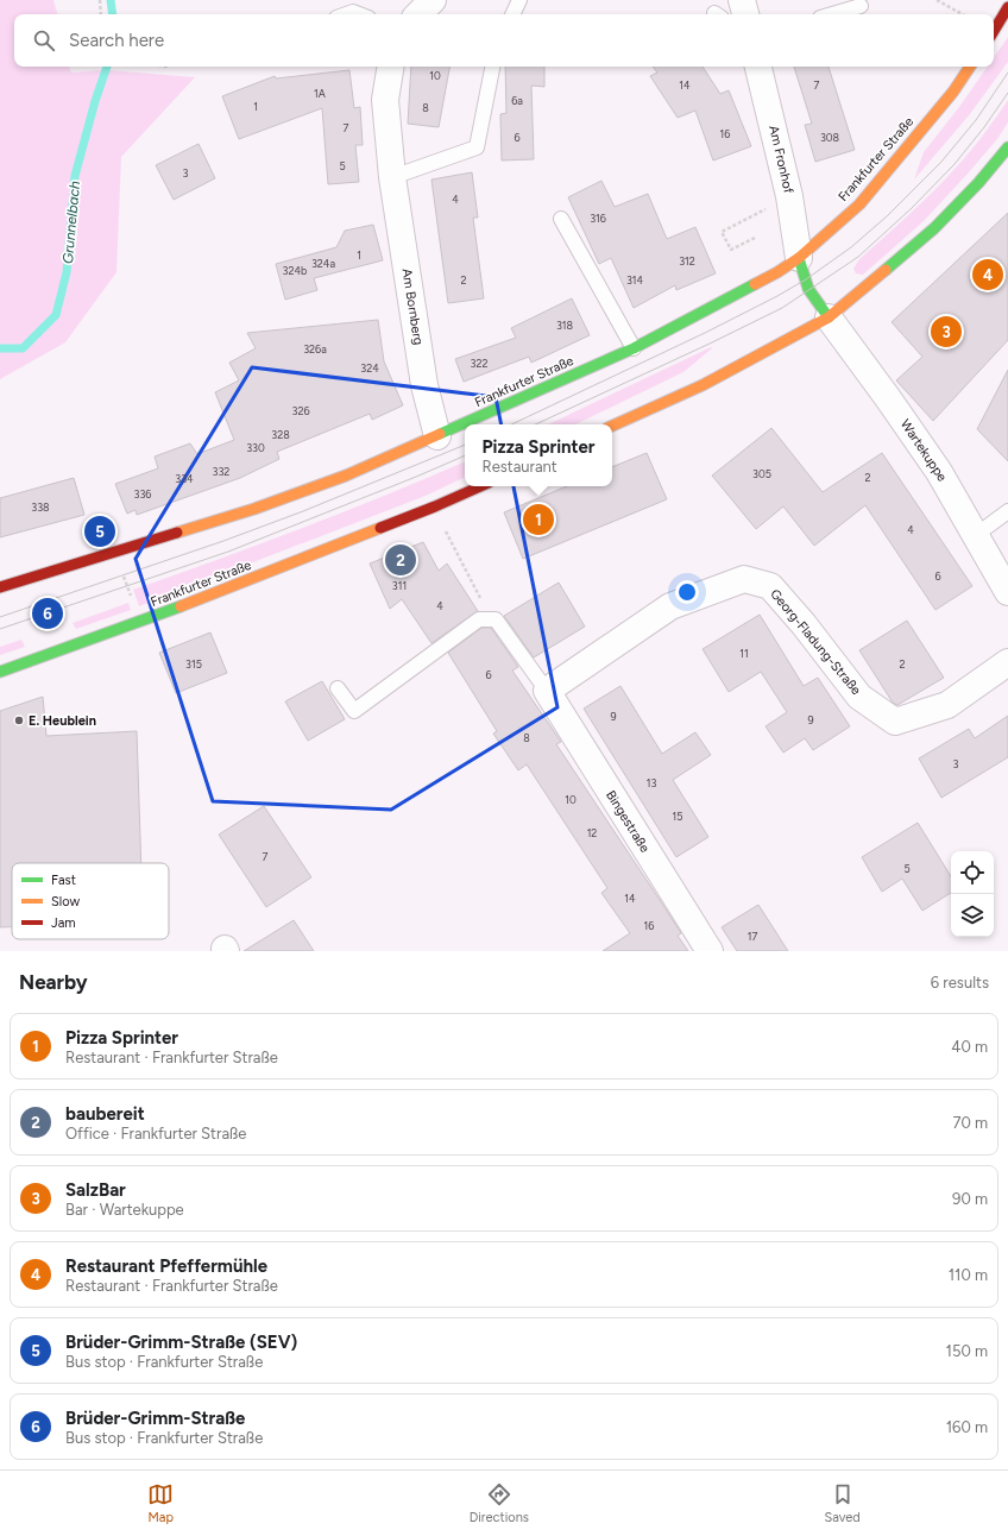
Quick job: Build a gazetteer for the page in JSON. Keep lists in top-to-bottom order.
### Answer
{
  "streets": {
    "main road": ["Frankfurter Straße"],
    "street": [
      "Am Fronhof",
      "Am Bornberg",
      "Wartekuppe",
      "Georg-Fladung-Straße",
      "Bingestraße"
    ]
  },
  "crossings": [
    ["Am Fronhof", "Frankfurter Straße"],
    ["Frankfurter Straße", "Am Bornberg"],
    ["Georg-Fladung-Straße", "Bingestraße"]
  ],
  "water": ["Grunnelbach"],
  "places": ["E. Heublein"],
  "house_numbers": [
    "10",
    "14",
    "7",
    "1A",
    "6a",
    "1",
    "8",
    "7",
    "16",
    "6",
    "308",
    "5",
    "3",
    "4",
    "316",
    "1",
    "312",
    "324a",
    "324b",
    "2",
    "314",
    "318",
    "326a",
    "322",
    "324",
    "326",
    "328",
    "330",
    "332",
    "305",
    "2",
    "334",
    "336",
    "338",
    "4",
    "6",
    "311",
    "4",
    "11",
    "315",
    "2",
    "6",
    "9",
    "9",
    "8",
    "3",
    "13",
    "10",
    "15",
    "12",
    "7",
    "5",
    "14",
    "16",
    "17"
  ],
  "legend": ["Fast", "Slow", "Jam"],
  "page": {
    "search": "Search here",
    "pins": [
      "4",
      "3",
      "1",
      "5",
      "2",
      "6"
    ],
    "popup": ["Pizza Sprinter", "Restaurant"],
    "heading": ["Nearby", "6 results"],
    "list": [
      {
        "mark": "1",
        "name": "Pizza Sprinter",
        "note": "Restaurant · Frankfurter Straße",
        "value": "40 m"
      },
      {
        "mark": "2",
        "name": "baubereit",
        "note": "Office · Frankfurter Straße",
        "value": "70 m"
      },
      {
        "mark": "3",
        "name": "SalzBar",
        "note": "Bar · Wartekuppe",
        "value": "90 m"
      },
      {
        "mark": "4",
        "name": "Restaurant Pfeffermühle",
        "note": "Restaurant · Frankfurter Straße",
        "value": "110 m"
      },
      {
        "mark": "5",
        "name": "Brüder-Grimm-Straße (SEV)",
        "note": "Bus stop · Frankfurter Straße",
        "value": "150 m"
      },
      {
        "mark": "6",
        "name": "Brüder-Grimm-Straße",
        "note": "Bus stop · Frankfurter Straße",
        "value": "160 m"
      }
    ],
    "nav": ["Map", "Directions", "Saved"]
  }
}
